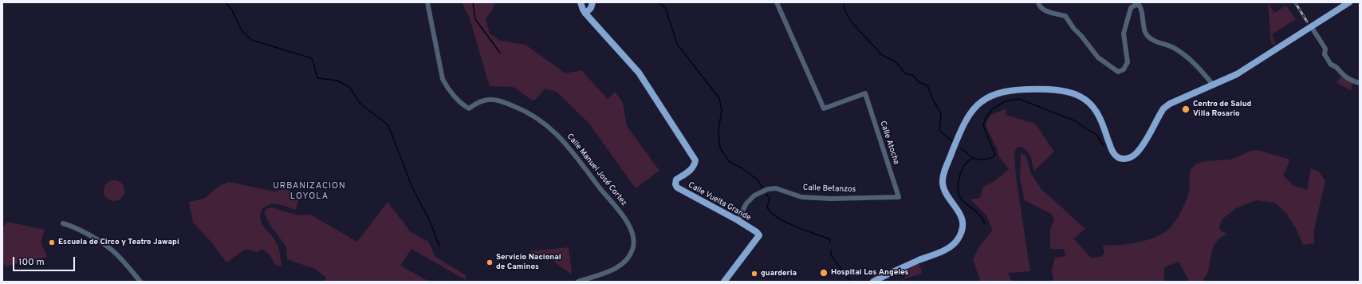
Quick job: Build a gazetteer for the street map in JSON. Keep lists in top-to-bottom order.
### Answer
{
  "streets": {
    "main road": ["Calle Vuelta Grande"],
    "street": ["Calle Atocha", "Calle Manuel José Cortez", "Calle Betanzos"]
  },
  "crossings": [
    ["Calle Atocha", "Calle Betanzos"],
    ["Calle Betanzos", "Calle Vuelta Grande"]
  ],
  "districts": ["URBANIZACION LOYOLA"],
  "places": [
    "Centro de Salud Villa Rosario",
    "Escuela de Circo y Teatro Jawapi",
    "Servicio Nacional de Caminos",
    "Hospital Los Angeles",
    "guarderia"
  ],
  "scale_bar": "100 m"
}
